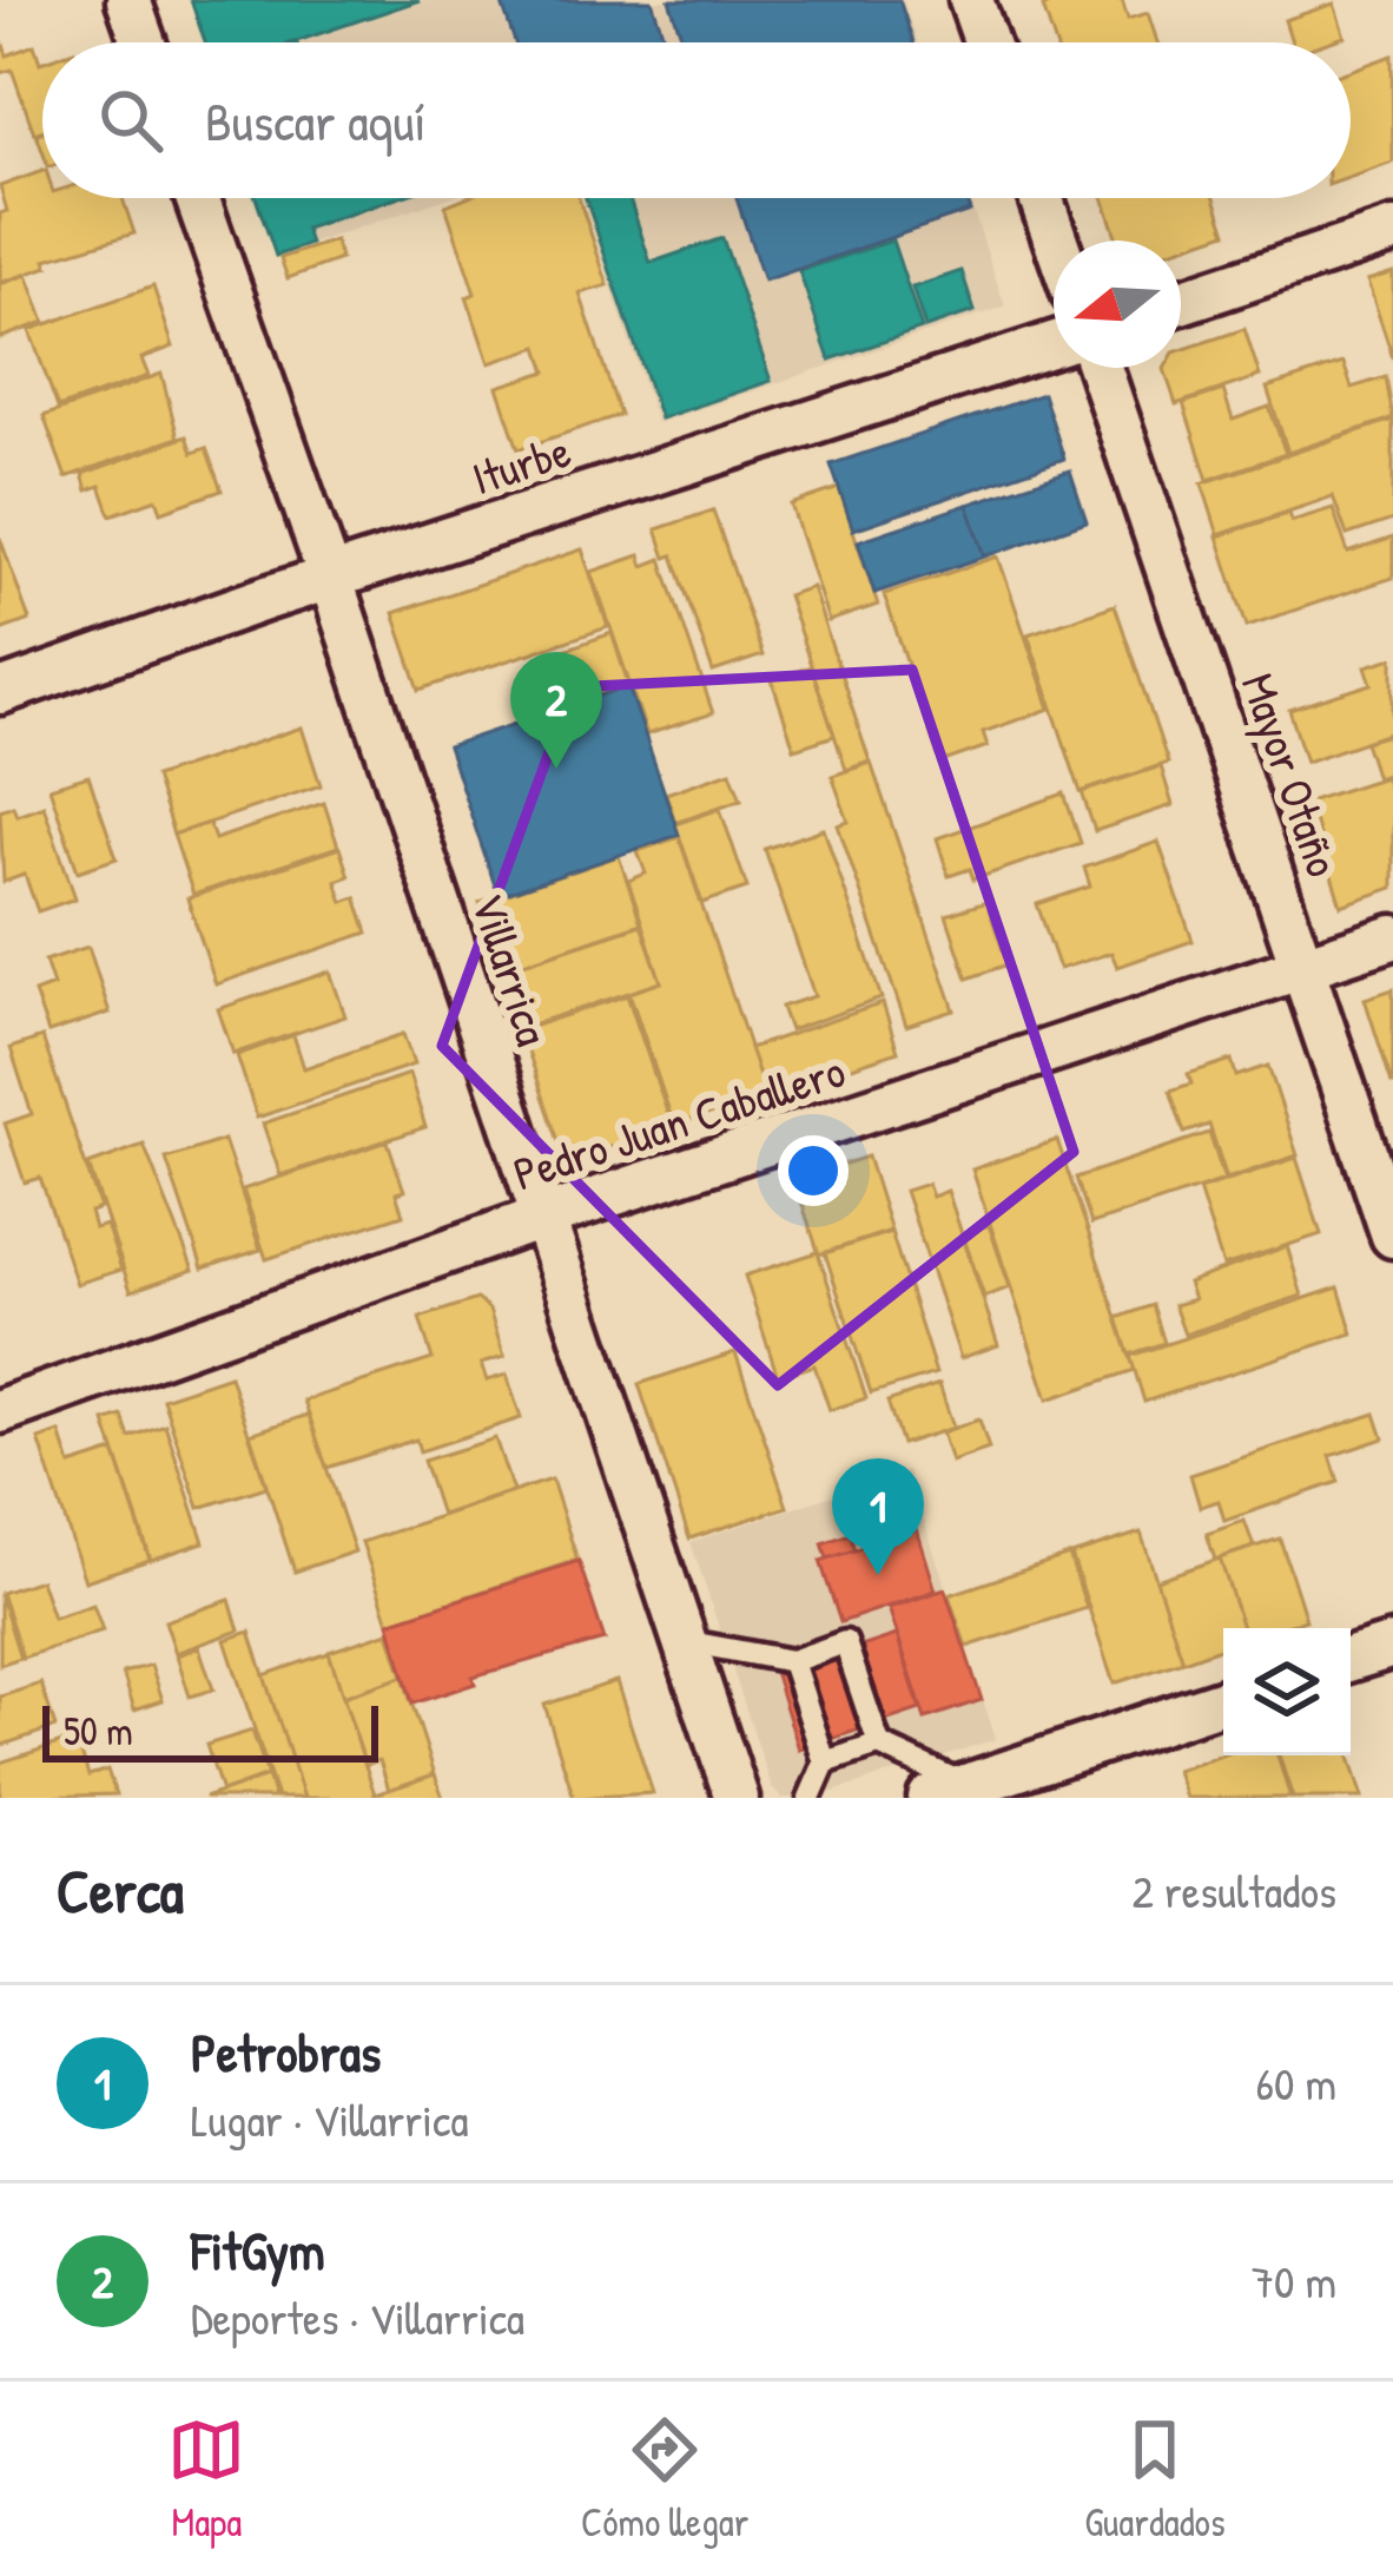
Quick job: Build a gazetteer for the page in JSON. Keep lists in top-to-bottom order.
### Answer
{
  "streets": {
    "street": [
      "Iturbe",
      "Mayor Otaño",
      "Villarrica",
      "Pedro Juan Caballero"
    ]
  },
  "crossings": [
    ["Iturbe", "Villarrica"],
    ["Mayor Otaño", "Pedro Juan Caballero"],
    ["Villarrica", "Pedro Juan Caballero"]
  ],
  "scale_bar": "50 m",
  "north": "left",
  "page": {
    "search": "Buscar aquí",
    "pins": ["2", "1"],
    "scale": "50 m",
    "heading": ["Cerca", "2 resultados"],
    "list": [
      {
        "mark": "1",
        "name": "Petrobras",
        "note": "Lugar · Villarrica",
        "value": "60 m"
      },
      {
        "mark": "2",
        "name": "FitGym",
        "note": "Deportes · Villarrica",
        "value": "70 m"
      }
    ],
    "nav": ["Mapa", "Cómo llegar", "Guardados"]
  }
}
